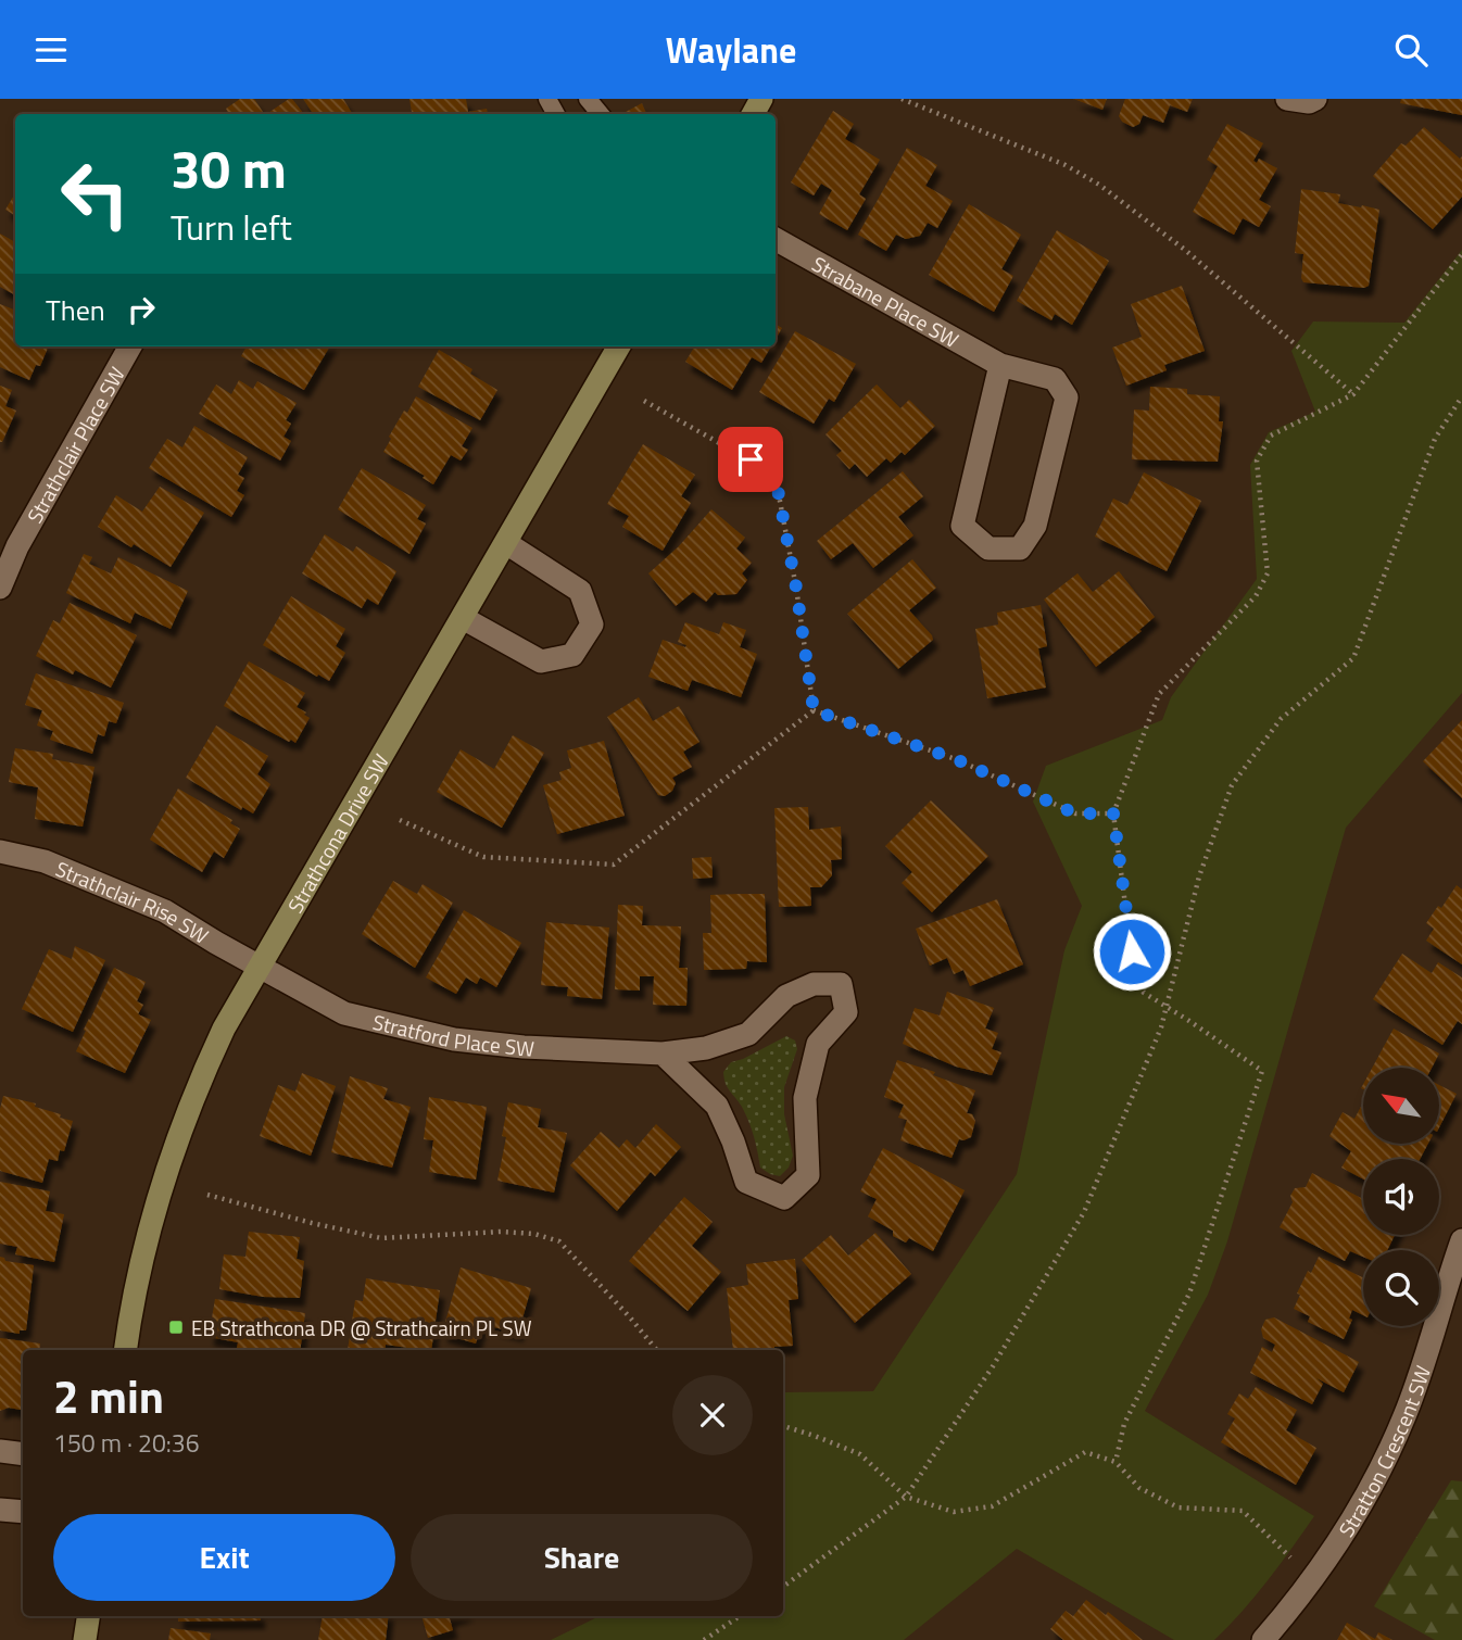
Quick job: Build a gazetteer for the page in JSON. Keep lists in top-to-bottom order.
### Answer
{
  "streets": {
    "street": [
      "Strabane Place SW",
      "Strathclair Place SW",
      "Strathcona Drive SW",
      "Strathclair Rise SW",
      "Stratford Place SW",
      "Stratton Crescent SW"
    ]
  },
  "crossings": [
    ["Strathcona Drive SW", "Strathclair Rise SW"],
    ["Strathcona Drive SW", "Stratford Place SW"],
    ["Strathclair Rise SW", "Stratford Place SW"]
  ],
  "places": {
    "transit": ["EB Strathcona DR @ Strathcairn PL SW"]
  },
  "north": "top left",
  "page": {
    "header": "Waylane",
    "turn": ["30 m", "Turn left"],
    "then": "Then",
    "heading": ["2 min", "150 m · 20:36"],
    "buttons": ["Exit", "Share"]
  }
}
